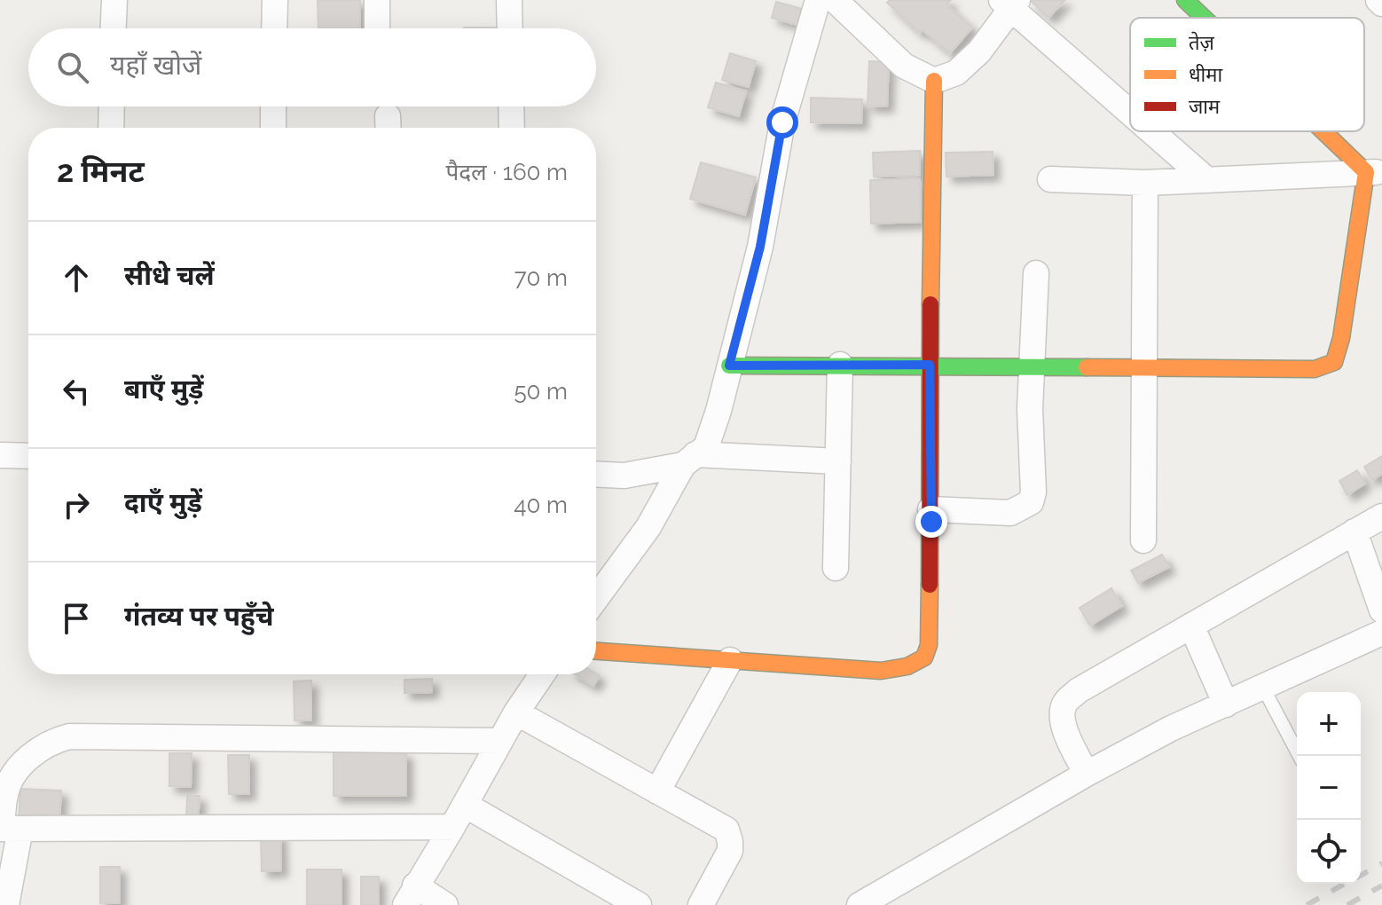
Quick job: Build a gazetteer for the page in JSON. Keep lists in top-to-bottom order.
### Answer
{
  "legend": ["तेज़", "धीमा", "जाम"],
  "page": {
    "search": "यहाँ खोजें",
    "heading": ["2 मिनट", "पैदल · 160 m"],
    "list": [
      ["सीधे चलें", "70 m"],
      ["बाएँ मुड़ें", "50 m"],
      ["दाएँ मुड़ें", "40 m"],
      "गंतव्य पर पहुँचे"
    ],
    "map_buttons": ["+", "−"]
  }
}
